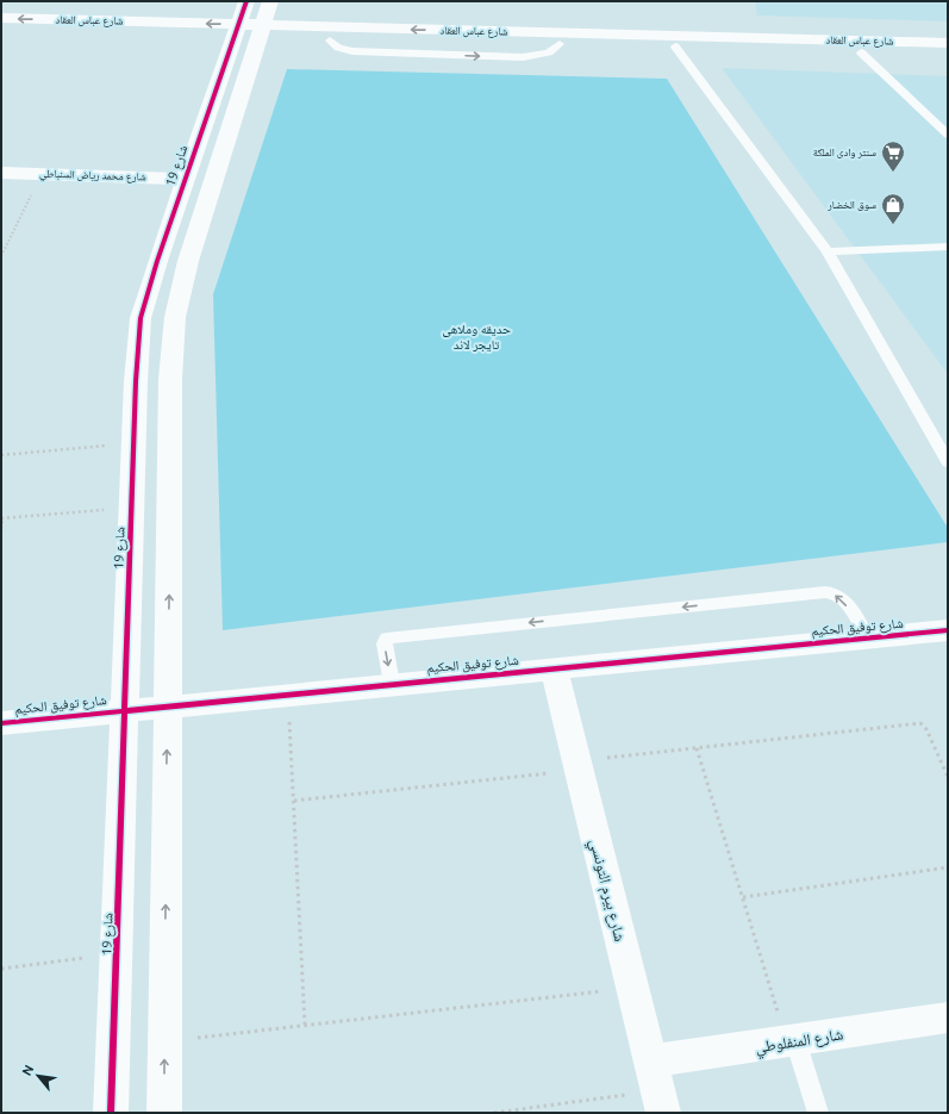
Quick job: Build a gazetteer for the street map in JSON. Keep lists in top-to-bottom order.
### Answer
{
  "streets": {
    "street": [
      "شارع عباس العقاد",
      "شارع 19",
      "شارع محمد رياض السنباطي",
      "شارع توفيق الحكيم",
      "شارع بيرم التونسي",
      "شارع المنفلوطي"
    ]
  },
  "crossings": [
    ["شارع عباس العقاد", "شارع 19"],
    ["شارع 19", "شارع محمد رياض السنباطي"],
    ["شارع 19", "شارع توفيق الحكيم"],
    ["شارع توفيق الحكيم", "شارع بيرم التونسي"],
    ["شارع بيرم التونسي", "شارع المنفلوطي"]
  ],
  "parks": ["حديقه وملاهى تايجر لاند"],
  "places": {
    "supermarket": ["سنتر وادى الملكة"],
    "shop": ["سوق الخضار"]
  },
  "north": "top left"
}
